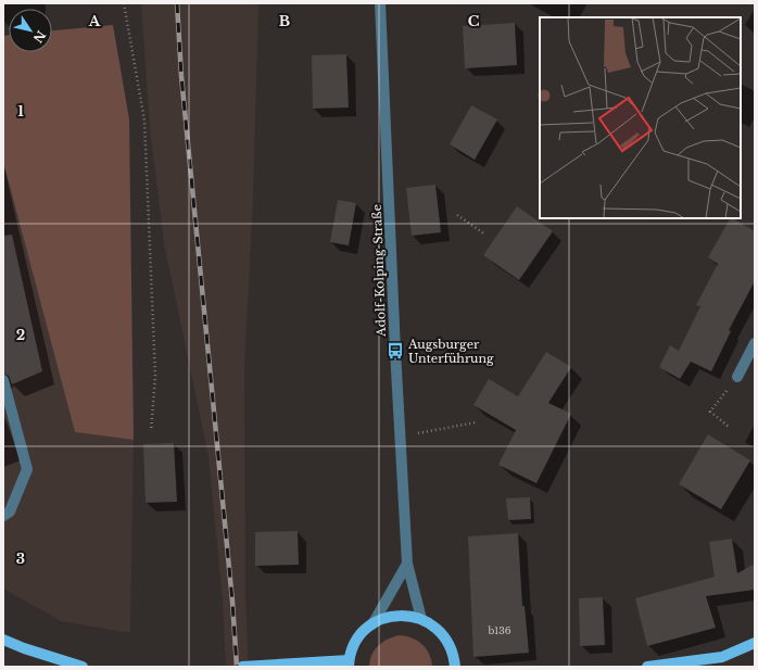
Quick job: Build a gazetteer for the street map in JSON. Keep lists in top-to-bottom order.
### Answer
{
  "streets": {
    "street": ["Adolf-Kolping-Straße"]
  },
  "places": {
    "bus stop": ["Augsburger Unterführung"]
  },
  "house_numbers": ["b136"],
  "north": "bottom right",
  "grid": {
    "columns": ["A", "B", "C"],
    "rows": ["1", "2", "3"]
  }
}
